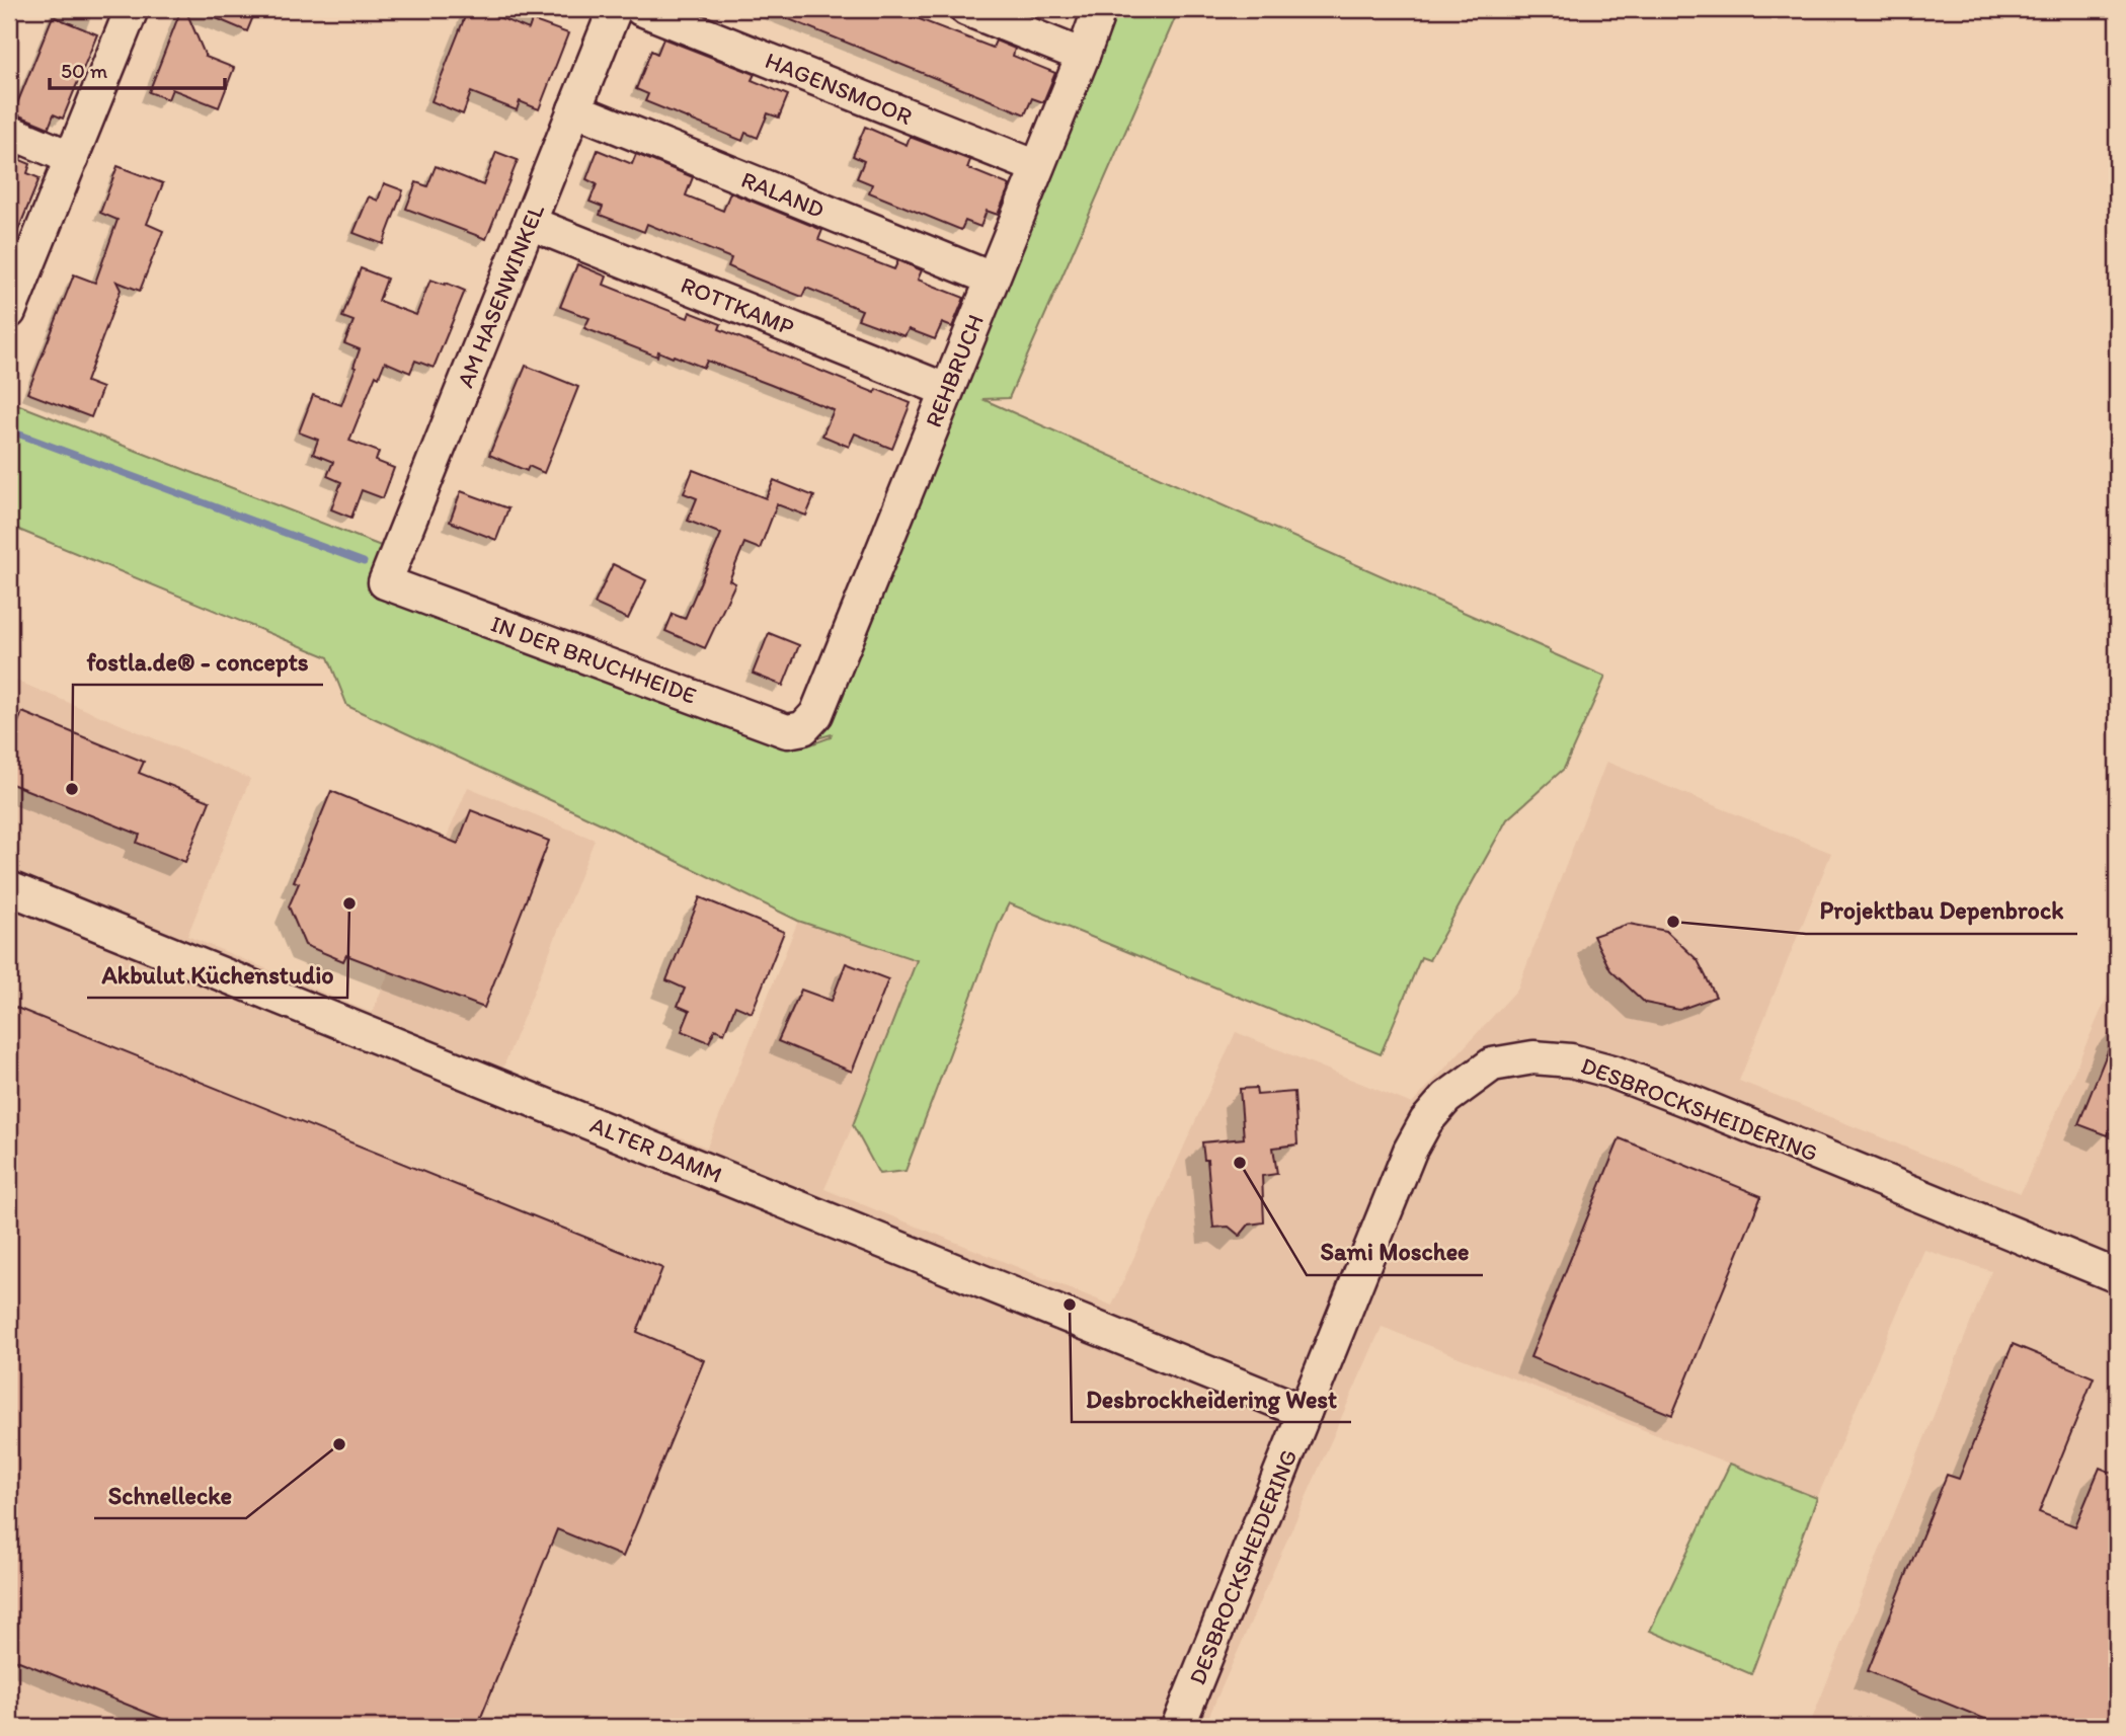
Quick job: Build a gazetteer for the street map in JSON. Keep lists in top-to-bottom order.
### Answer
{
  "streets": {
    "street": [
      "HAGENSMOOR",
      "RALAND",
      "AM HASENWINKEL",
      "ROTTKAMP",
      "REHBRUCH",
      "IN DER BRUCHHEIDE",
      "DESBROCKSHEIDERING",
      "ALTER DAMM"
    ]
  },
  "crossings": [
    ["HAGENSMOOR", "REHBRUCH"],
    ["RALAND", "AM HASENWINKEL"],
    ["RALAND", "REHBRUCH"],
    ["AM HASENWINKEL", "ROTTKAMP"],
    ["AM HASENWINKEL", "IN DER BRUCHHEIDE"],
    ["ROTTKAMP", "REHBRUCH"],
    ["REHBRUCH", "IN DER BRUCHHEIDE"],
    ["DESBROCKSHEIDERING", "ALTER DAMM"]
  ],
  "places": [
    "fostla.de® - concepts",
    "Akbulut Küchenstudio",
    "Projektbau Depenbrock",
    "Sami Moschee",
    "Desbrockheidering West",
    "Schnellecke"
  ],
  "scale_bar": "50 m"
}
